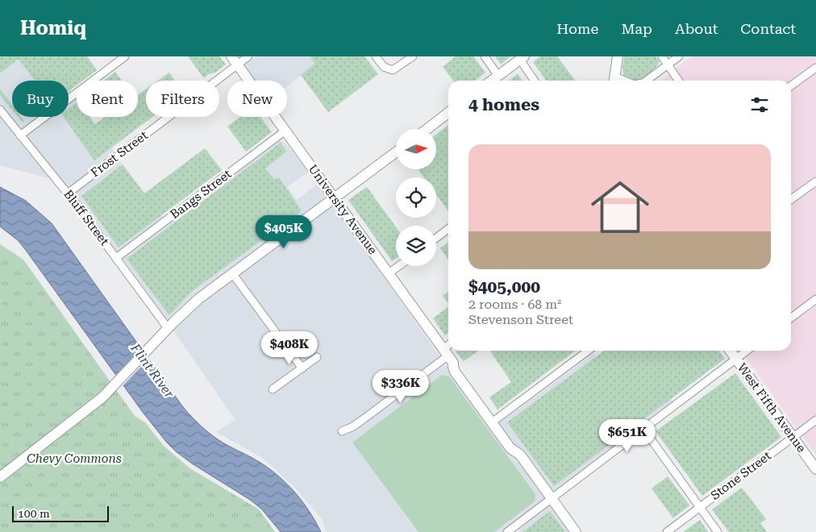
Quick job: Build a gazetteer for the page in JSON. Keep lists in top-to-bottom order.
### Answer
{
  "streets": {
    "street": [
      "Frost Street",
      "Bangs Street",
      "University Avenue",
      "Bluff Street",
      "West Fifth Avenue",
      "Stone Street"
    ]
  },
  "crossings": [
    ["Frost Street", "University Avenue"],
    ["Frost Street", "Bluff Street"],
    ["Bangs Street", "University Avenue"],
    ["Bangs Street", "Bluff Street"],
    ["West Fifth Avenue", "Stone Street"]
  ],
  "water": ["Flint River"],
  "parks": ["Chevy Commons"],
  "scale_bar": "100 m",
  "north": "right",
  "page": {
    "header": "Homiq",
    "nav": [
      "Home",
      "Map",
      "About",
      "Contact"
    ],
    "chip": [
      "Buy",
      "Rent",
      "Filters",
      "New"
    ],
    "heading": "4 homes",
    "list": [
      {
        "name": "$405,000",
        "note": "2 rooms · 68 m² · Stevenson Street"
      }
    ],
    "price": [
      "$405K",
      "$408K",
      "$336K",
      "$651K"
    ],
    "scale": "100 m"
  }
}
